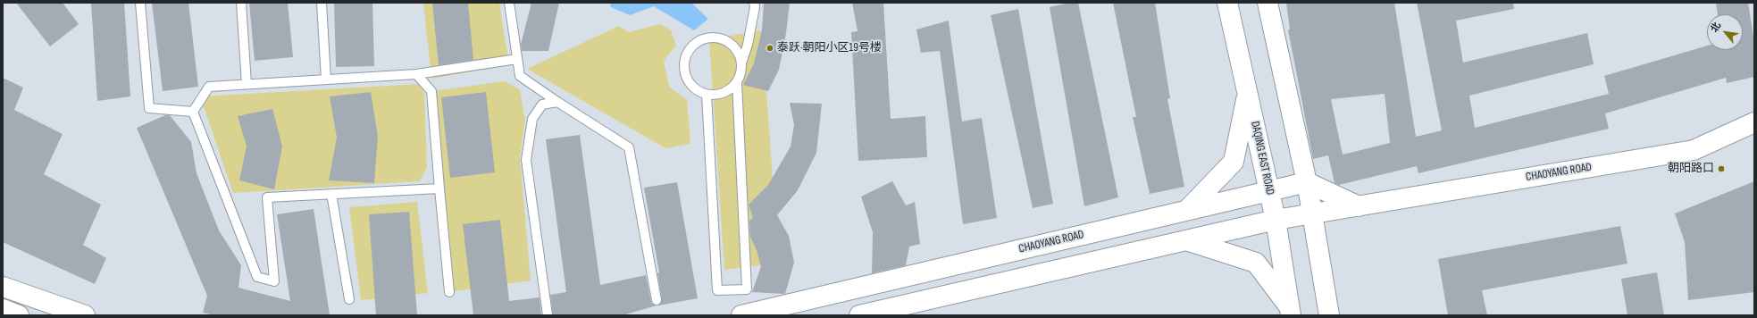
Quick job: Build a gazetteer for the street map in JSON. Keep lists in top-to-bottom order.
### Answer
{
  "streets": {
    "main road": ["DAQING EAST ROAD", "CHAOYANG ROAD"]
  },
  "crossings": [
    ["DAQING EAST ROAD", "CHAOYANG ROAD"]
  ],
  "places": ["泰跃·朝阳小区19号楼", "朝阳路口"],
  "north": "top left"
}
